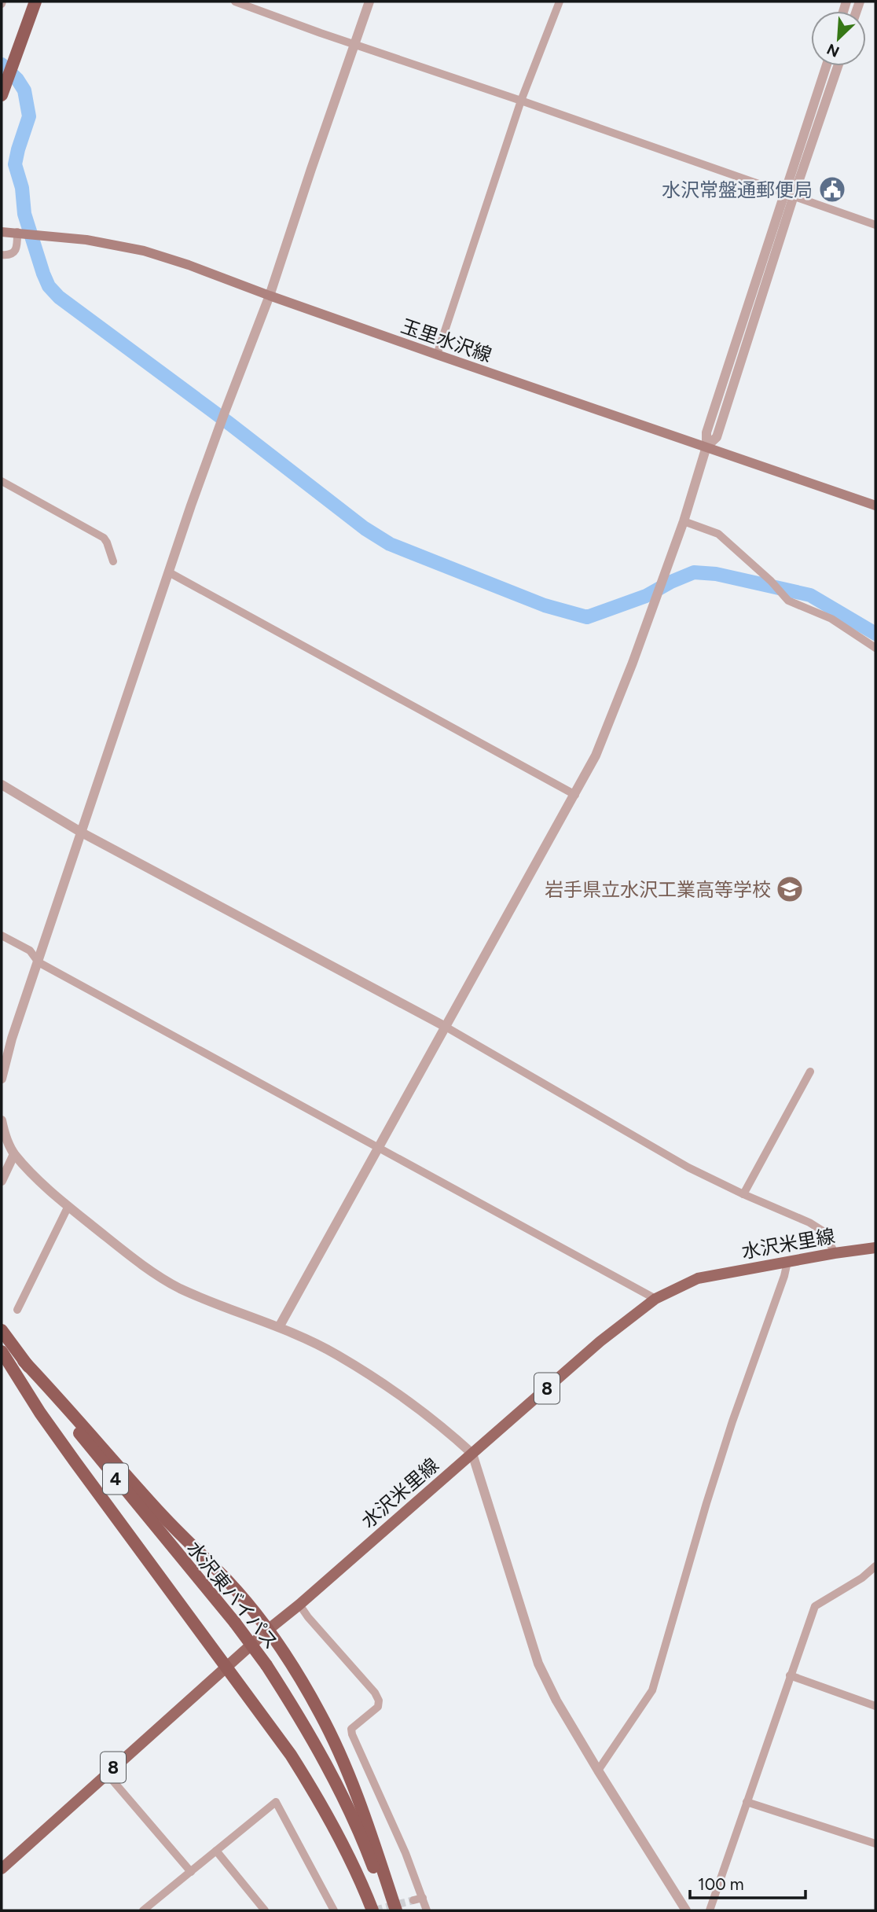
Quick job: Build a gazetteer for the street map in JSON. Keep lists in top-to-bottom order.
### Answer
{
  "streets": {
    "highway": ["4", "水沢東バイパス"],
    "main road": ["玉里水沢線", "水沢米里線", "8"]
  },
  "places": {
    "public building": ["水沢常盤通郵便局"],
    "school or university": ["岩手県立水沢工業高等学校"]
  },
  "scale_bar": "100 m",
  "north": "bottom left"
}
